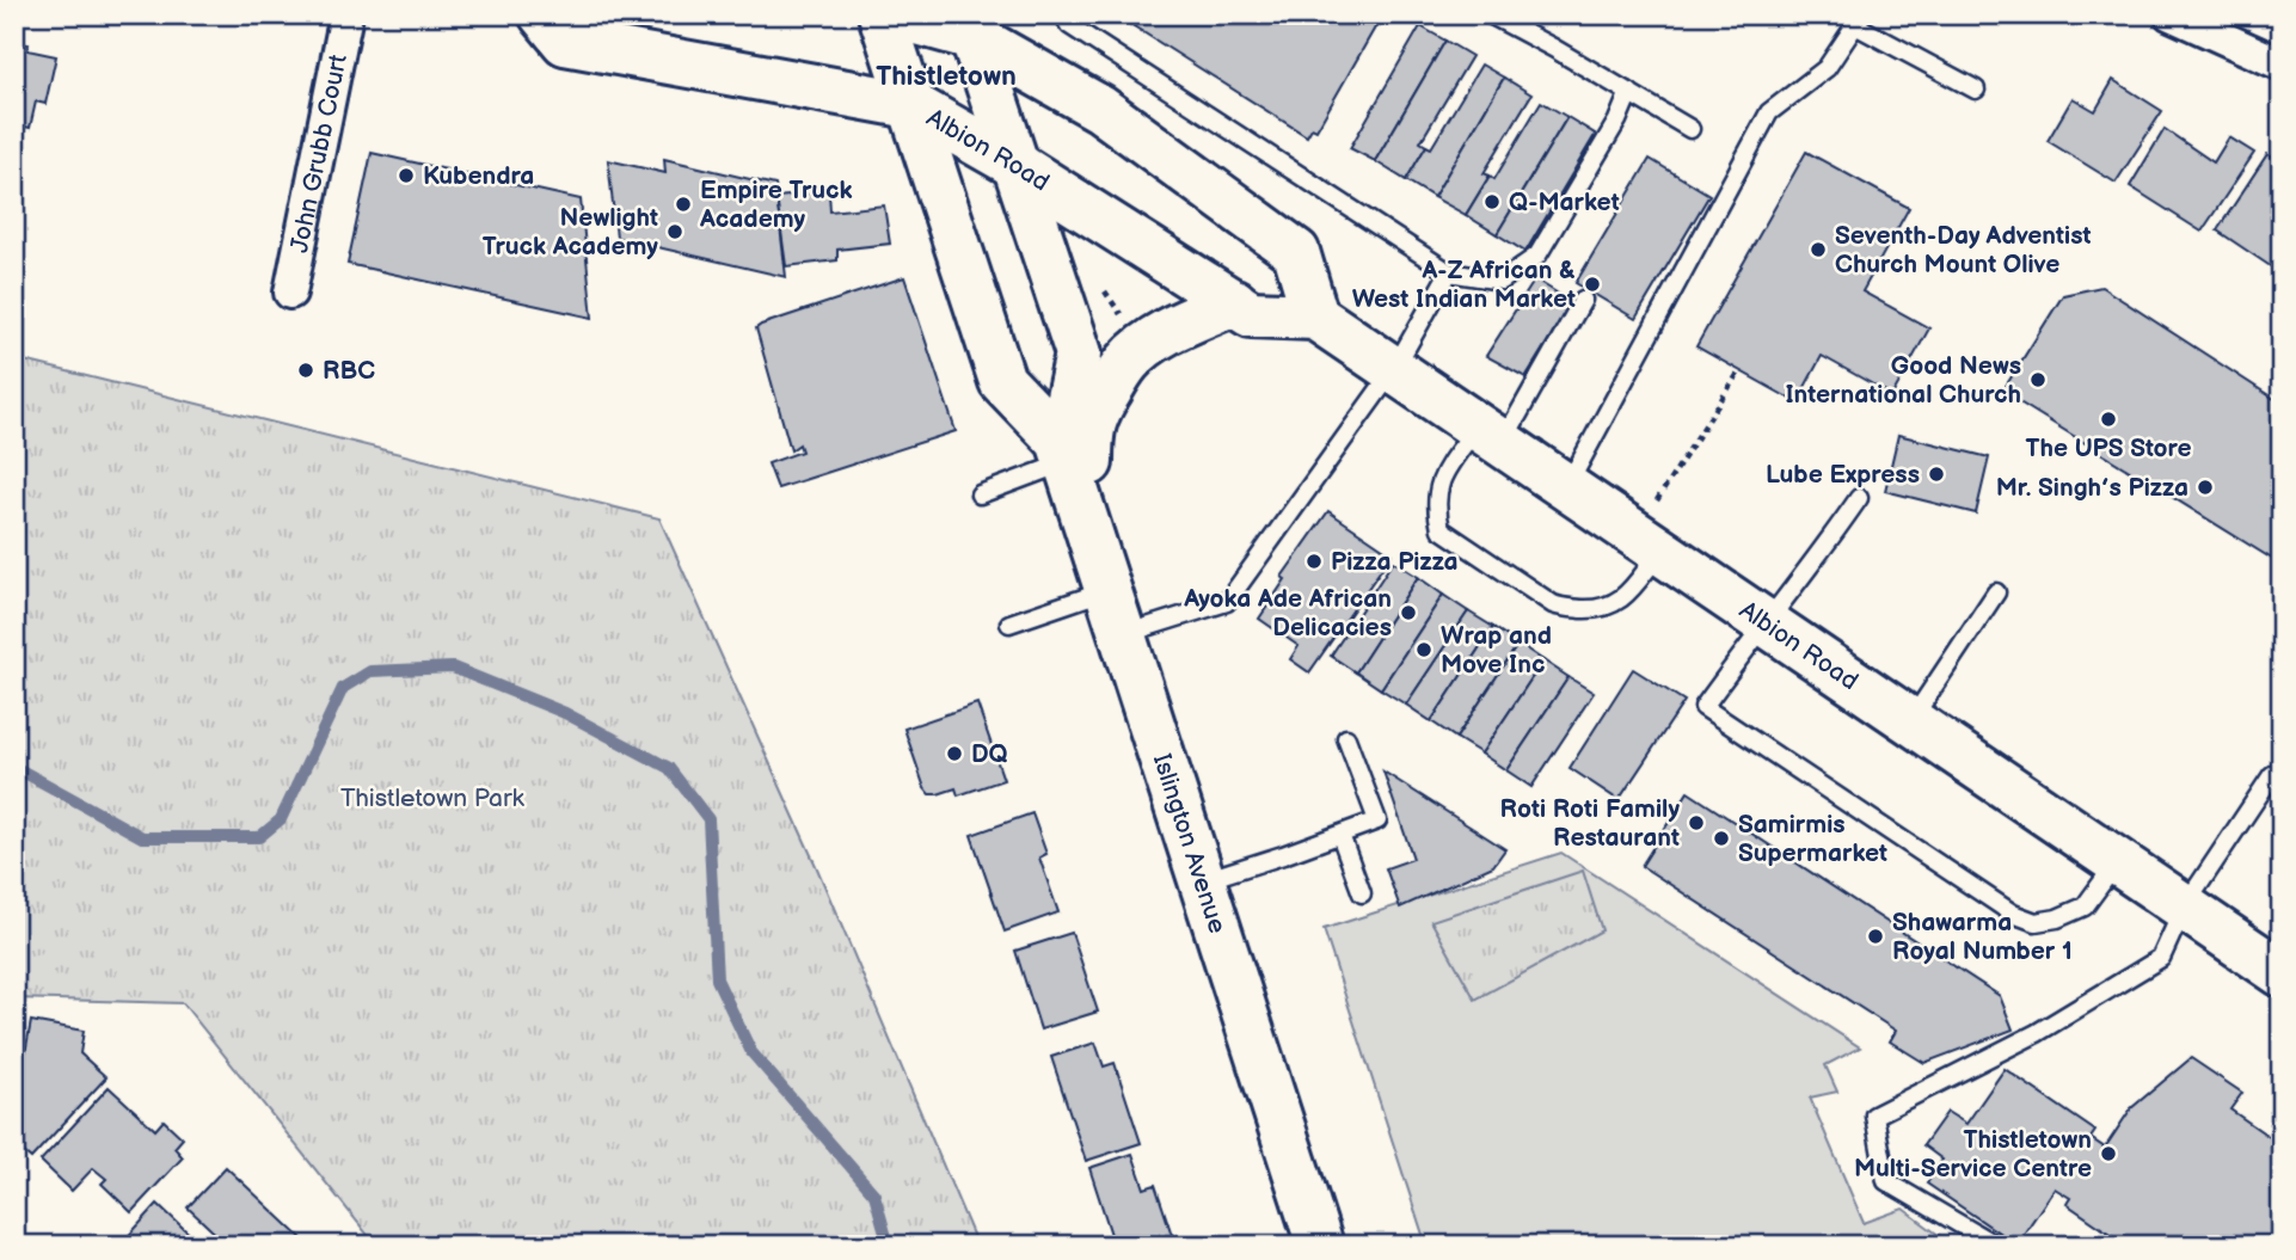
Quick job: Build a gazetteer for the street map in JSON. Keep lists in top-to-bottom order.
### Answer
{
  "streets": {
    "main road": ["Albion Road", "Islington Avenue"],
    "street": ["John Grubb Court"]
  },
  "crossings": [
    ["Albion Road", "Islington Avenue"]
  ],
  "districts": ["Thistletown"],
  "parks": ["Thistletown Park"],
  "places": [
    "Kubendra",
    "Q-Market",
    "Empire Truck Academy",
    "Newlight Truck Academy",
    "Seventh-Day Adventist Church Mount Olive",
    "A-Z African & West Indian Market",
    "RBC",
    "Good News International Church",
    "The UPS Store",
    "Lube Express",
    "Mr. Singh’s Pizza",
    "Pizza Pizza",
    "Ayoka Ade African Delicacies",
    "Wrap and Move Inc",
    "DQ",
    "Roti Roti Family Restaurant",
    "Samirmis Supermarket",
    "Shawarma Royal Number 1",
    "Thistletown Multi-Service Centre"
  ]
}
